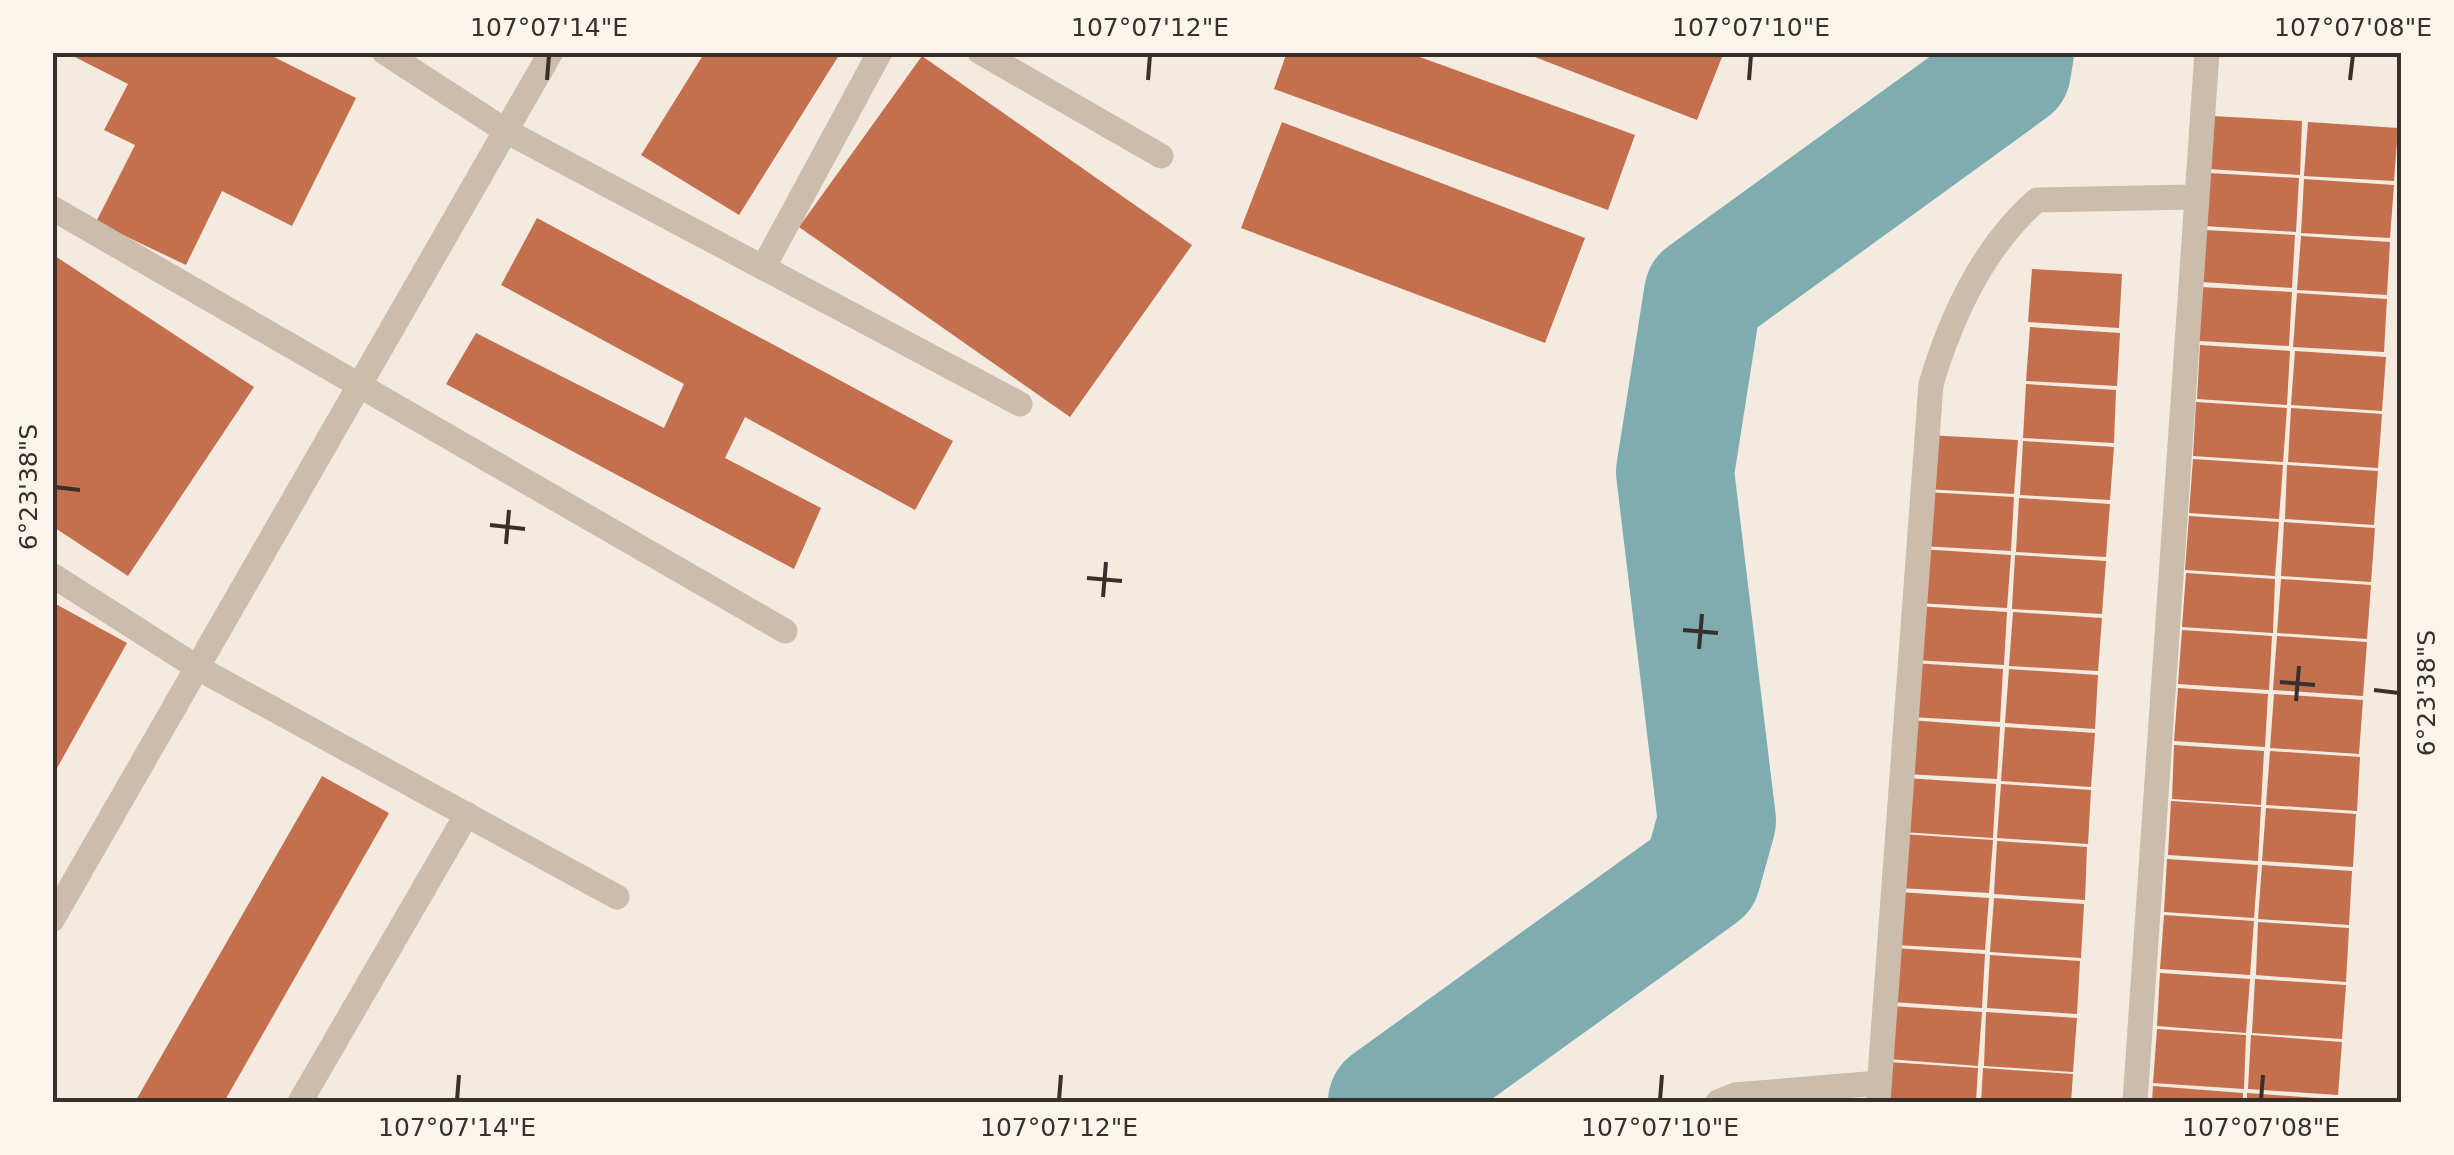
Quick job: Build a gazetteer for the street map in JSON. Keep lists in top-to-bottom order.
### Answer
{
  "coordinates": [
    "107°07'14\"E",
    "107°07'12\"E",
    "107°07'10\"E",
    "107°07'08\"E",
    "6°23'38\"S"
  ]
}
